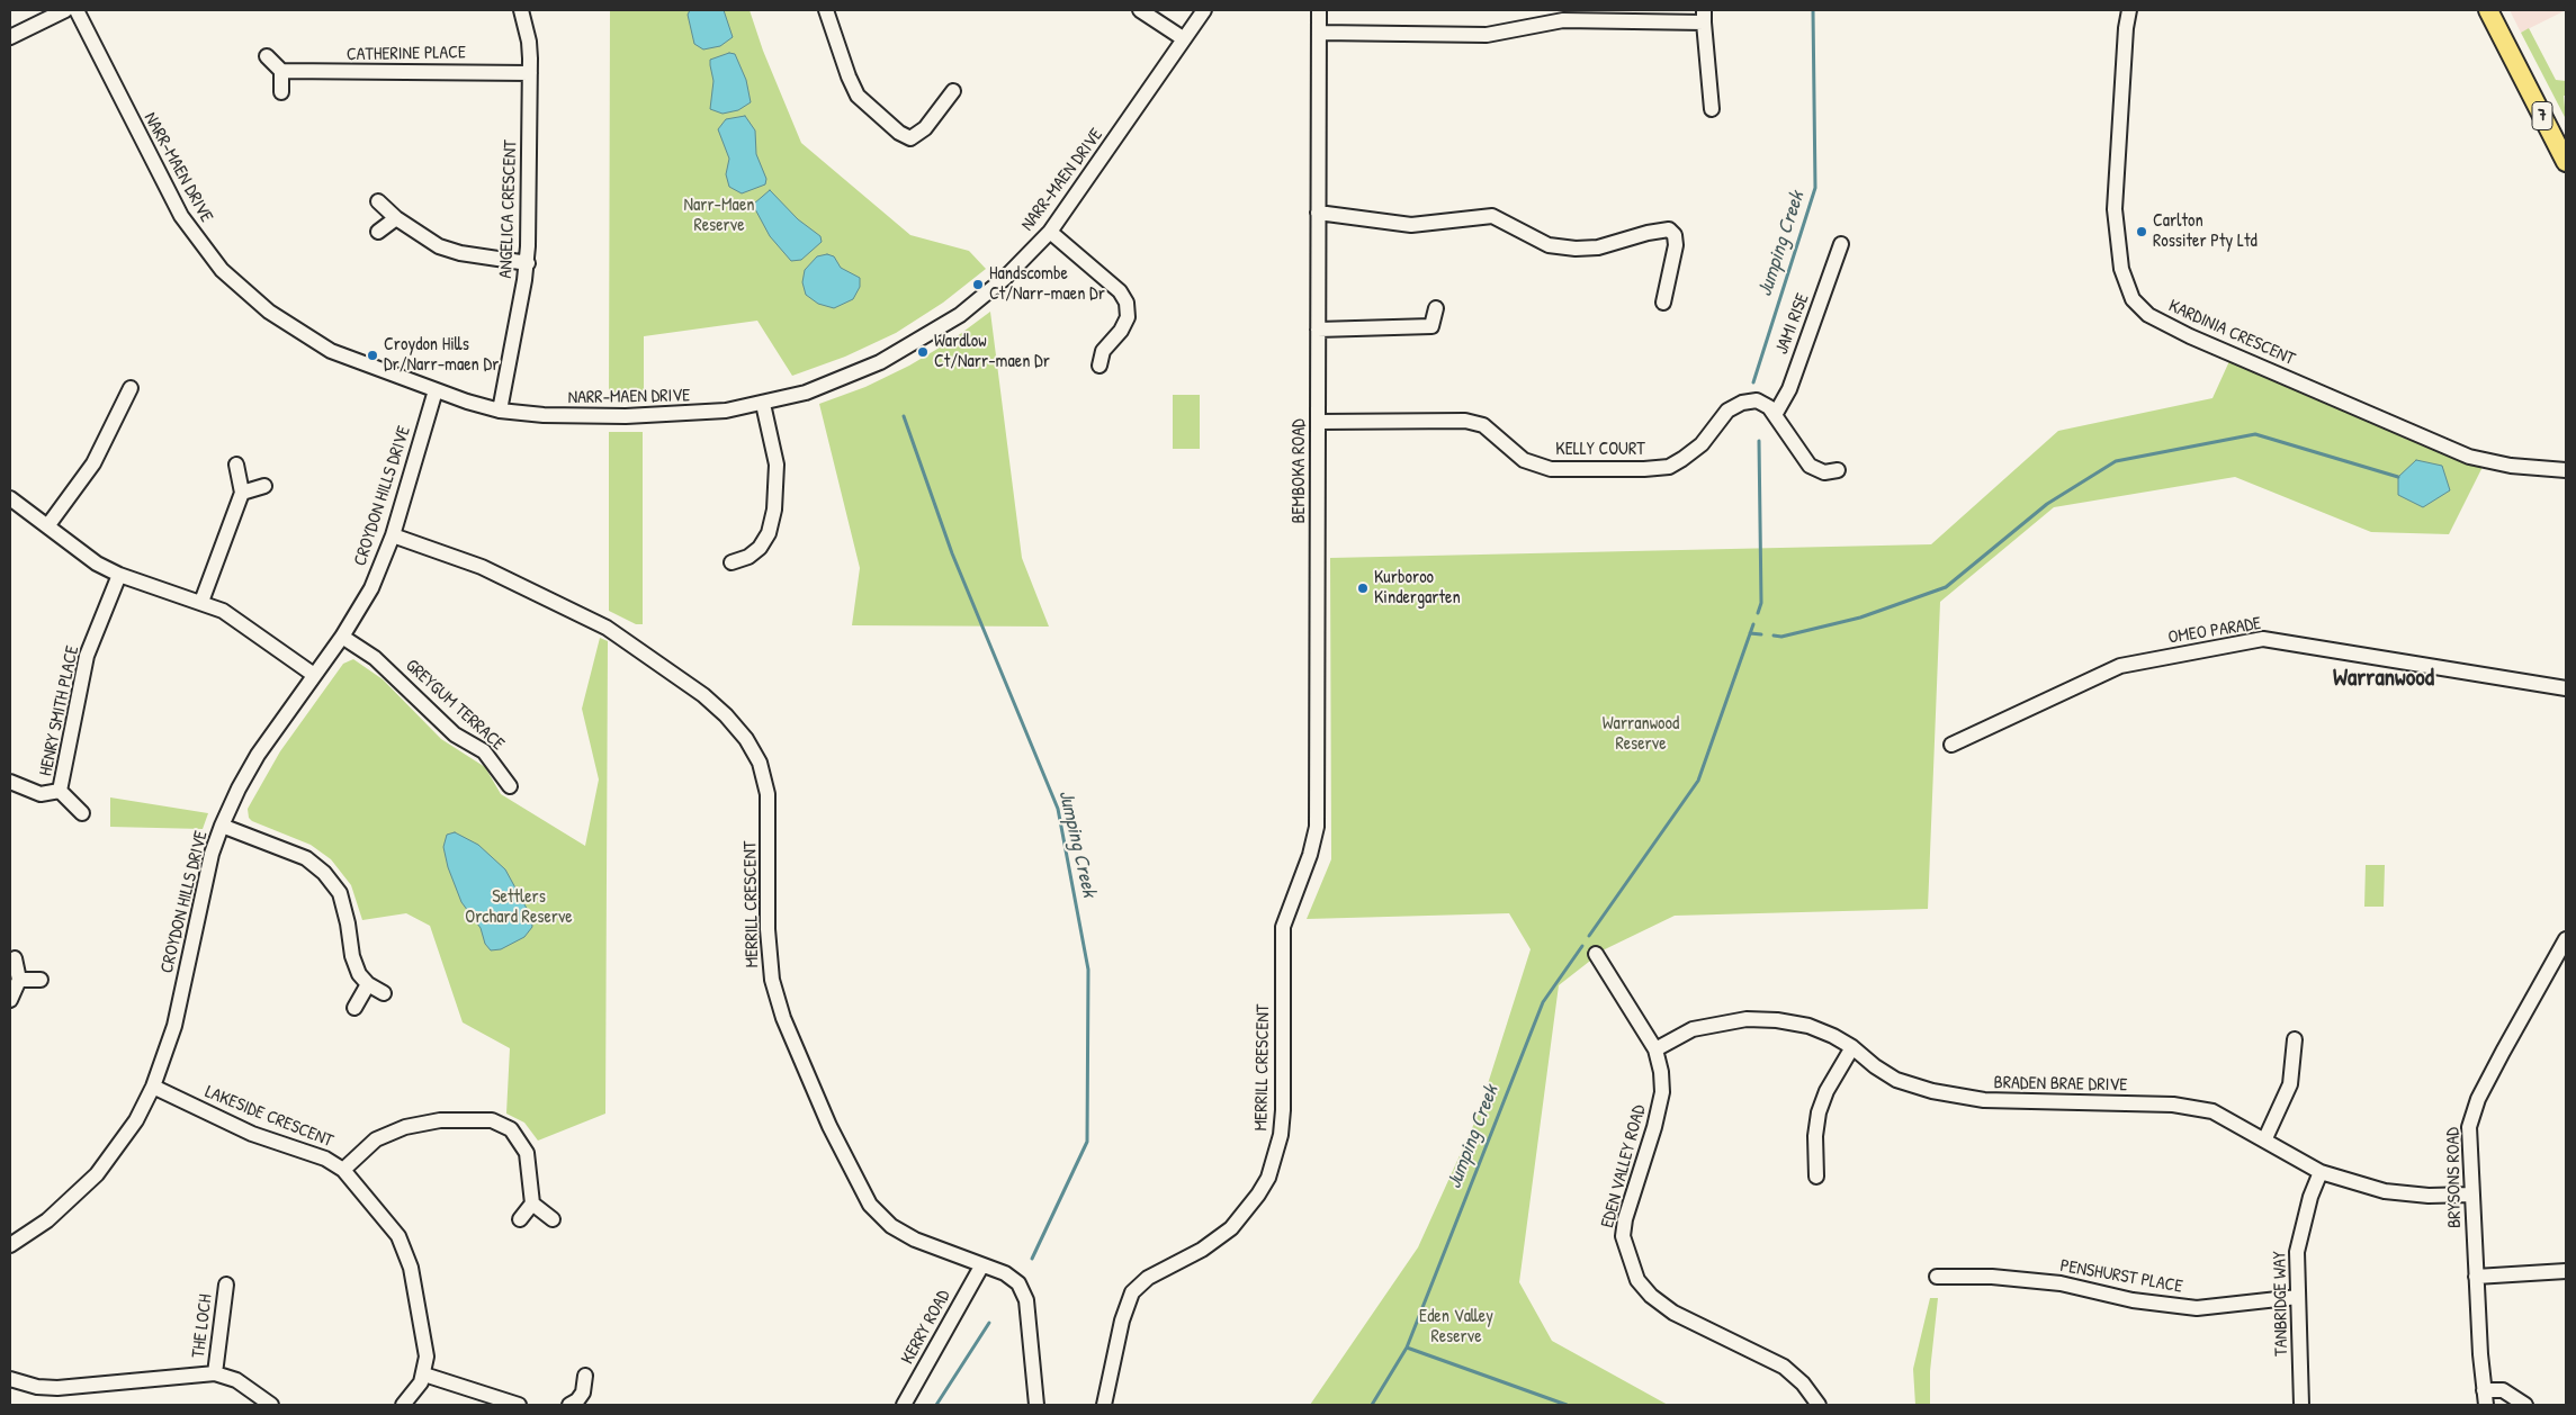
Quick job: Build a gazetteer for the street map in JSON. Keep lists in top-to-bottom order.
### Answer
{
  "streets": {
    "main road": ["7"],
    "street": [
      "CATHERINE PLACE",
      "NARR-MAEN DRIVE",
      "ANGELICA CRESCENT",
      "JAMI RISE",
      "KARDINIA CRESCENT",
      "KELLY COURT",
      "BEMBOKA ROAD",
      "CROYDON HILLS DRIVE",
      "OMEO PARADE",
      "GREYGUM TERRACE",
      "HENRY SMITH PLACE",
      "MERRILL CRESCENT",
      "BRADEN BRAE DRIVE",
      "LAKESIDE CRESCENT",
      "EDEN VALLEY ROAD",
      "BRYSONS ROAD",
      "PENSHURST PLACE",
      "TANBRIDGE WAY",
      "THE LOCH",
      "KERRY ROAD"
    ]
  },
  "crossings": [
    ["CATHERINE PLACE", "ANGELICA CRESCENT"],
    ["NARR-MAEN DRIVE", "ANGELICA CRESCENT"],
    ["NARR-MAEN DRIVE", "CROYDON HILLS DRIVE"],
    ["JAMI RISE", "KELLY COURT"],
    ["KELLY COURT", "BEMBOKA ROAD"],
    ["BEMBOKA ROAD", "MERRILL CRESCENT"],
    ["CROYDON HILLS DRIVE", "GREYGUM TERRACE"],
    ["CROYDON HILLS DRIVE", "MERRILL CRESCENT"],
    ["CROYDON HILLS DRIVE", "LAKESIDE CRESCENT"],
    ["MERRILL CRESCENT", "KERRY ROAD"],
    ["BRADEN BRAE DRIVE", "EDEN VALLEY ROAD"],
    ["BRADEN BRAE DRIVE", "BRYSONS ROAD"],
    ["BRADEN BRAE DRIVE", "TANBRIDGE WAY"],
    ["PENSHURST PLACE", "TANBRIDGE WAY"]
  ],
  "districts": ["Warranwood"],
  "water": ["Jumping Creek"],
  "parks": [
    "Narr-Maen Reserve",
    "Warranwood Reserve",
    "Settlers Orchard Reserve",
    "Eden Valley Reserve"
  ],
  "places": [
    "Carlton Rossiter Pty Ltd",
    "Handscombe Ct/Narr-maen Dr",
    "Wardlow Ct/Narr-maen Dr",
    "Croydon Hills Dr/Narr-maen Dr",
    "Kurboroo Kindergarten"
  ]
}
